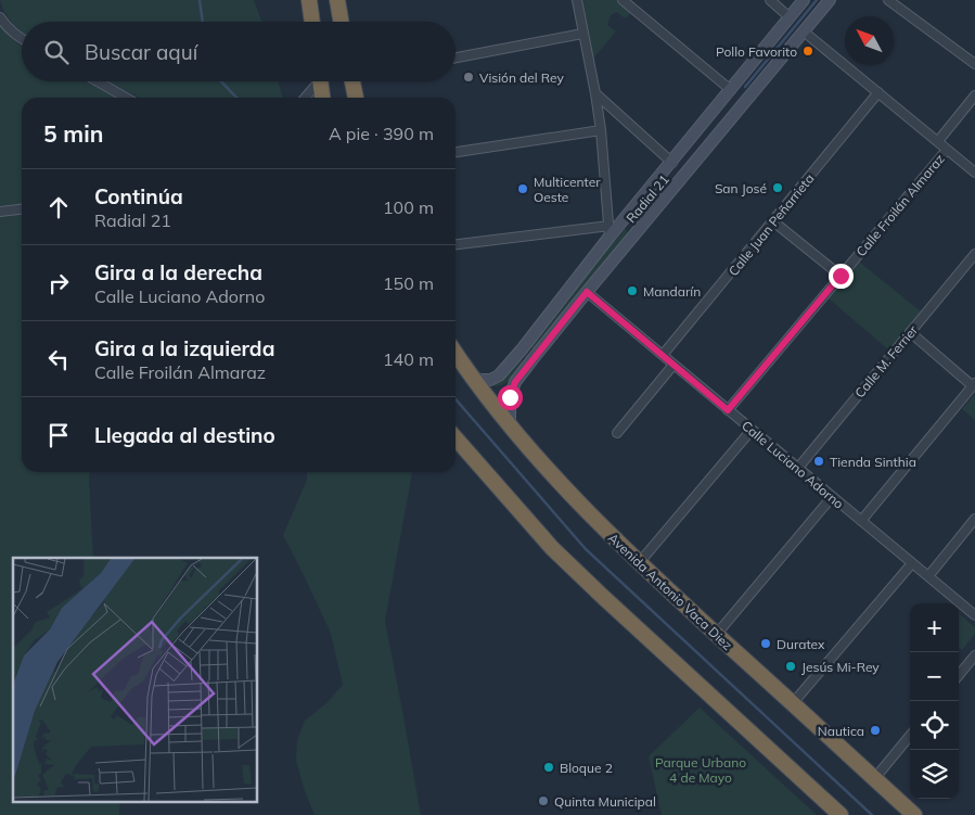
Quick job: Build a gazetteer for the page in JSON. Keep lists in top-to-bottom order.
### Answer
{
  "streets": {
    "highway": ["Avenida Antonio Vaca Diez"],
    "street": [
      "Radial 21",
      "Calle Froilán Almaraz",
      "Calle Juan Peñarrieta",
      "Calle M. Ferrier",
      "Calle Luciano Adorno"
    ]
  },
  "crossings": [
    ["Radial 21", "Calle Luciano Adorno"],
    ["Radial 21", "Avenida Antonio Vaca Diez"],
    ["Calle Froilán Almaraz", "Calle Luciano Adorno"],
    ["Calle Juan Peñarrieta", "Calle Luciano Adorno"],
    ["Calle M. Ferrier", "Calle Luciano Adorno"]
  ],
  "parks": ["Parque Urbano 4 de Mayo"],
  "places": [
    "Pollo Favorito",
    "Visión del Rey",
    "San José",
    "Multicenter Oeste",
    "Mandarín",
    "Tienda Sinthia",
    "Duratex",
    "Jesús Mi-Rey",
    "Nautica",
    "Bloque 2",
    "Quinta Municipal"
  ],
  "north": "top left",
  "page": {
    "search": "Buscar aquí",
    "heading": ["5 min", "A pie · 390 m"],
    "list": [
      ["Continúa", "Radial 21", "100 m"],
      ["Gira a la derecha", "Calle Luciano Adorno", "150 m"],
      ["Gira a la izquierda", "Calle Froilán Almaraz", "140 m"],
      "Llegada al destino"
    ],
    "map_buttons": ["+", "−"]
  }
}
